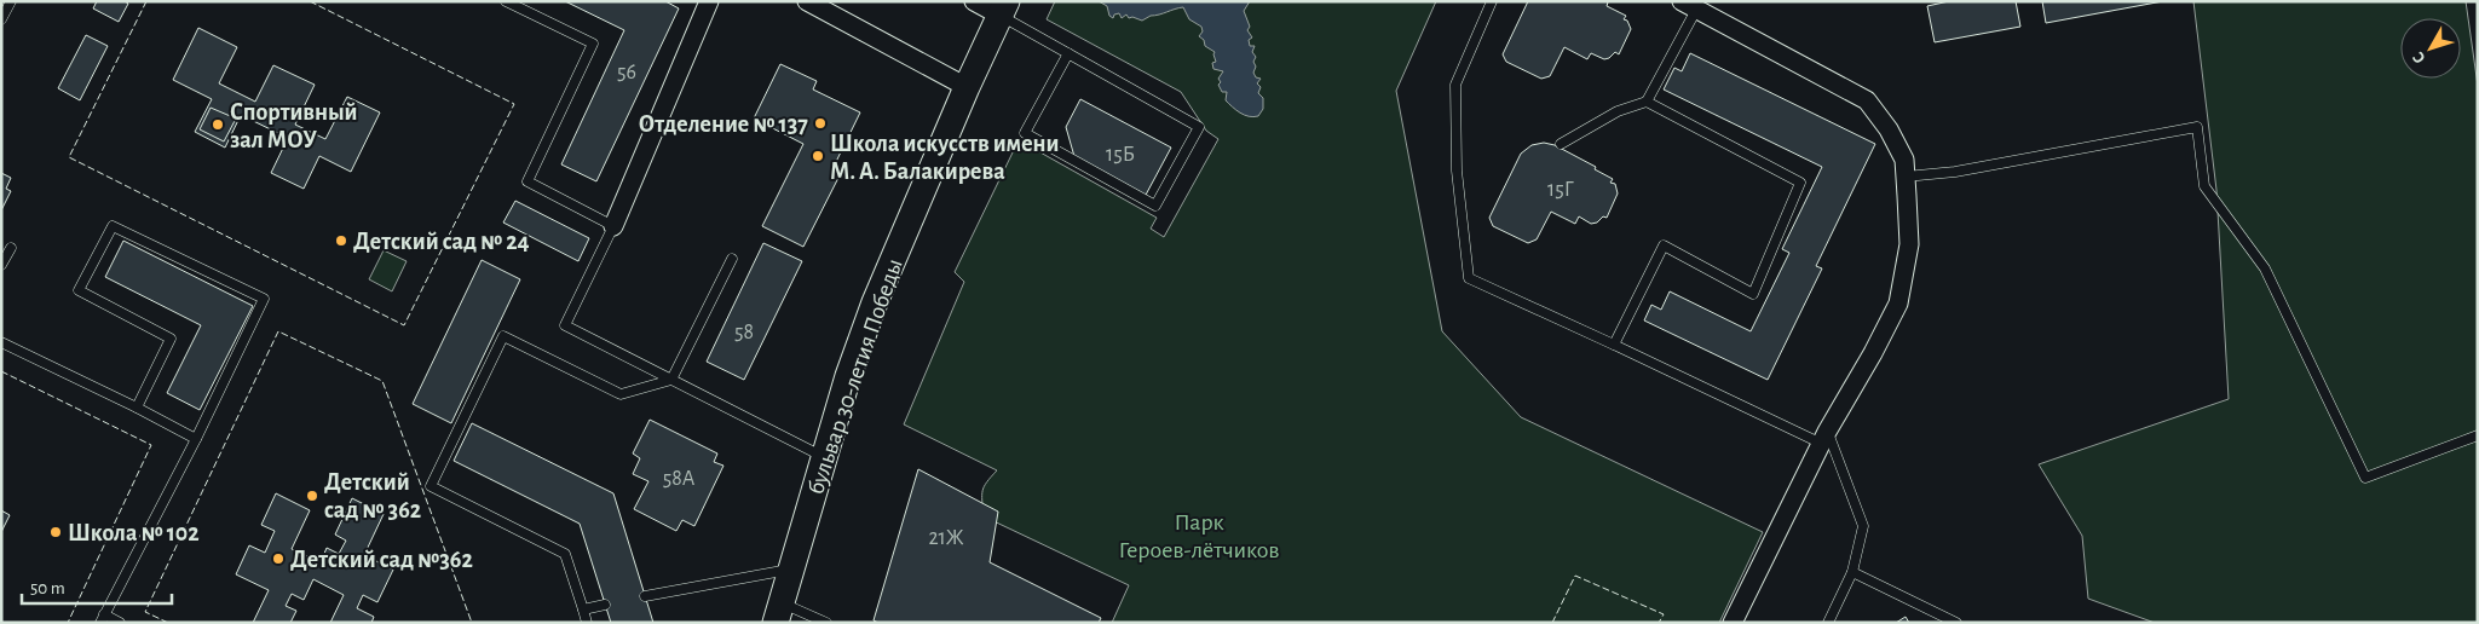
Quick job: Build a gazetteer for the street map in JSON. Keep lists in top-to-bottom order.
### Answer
{
  "streets": {
    "main road": ["бульвар 30-летия Победы"]
  },
  "parks": ["Парк Героев-лётчиков"],
  "places": [
    "Отделение № 137",
    "Спортивный зал МОУ",
    "Школа искусств имени М. А. Балакирева",
    "Детский сад № 24",
    "Детский сад № 362",
    "Школа № 102",
    "Детский сад №362"
  ],
  "house_numbers": [
    "56",
    "15Б",
    "15Г",
    "58",
    "58А",
    "21Ж"
  ],
  "scale_bar": "50 m",
  "north": "bottom left"
}
